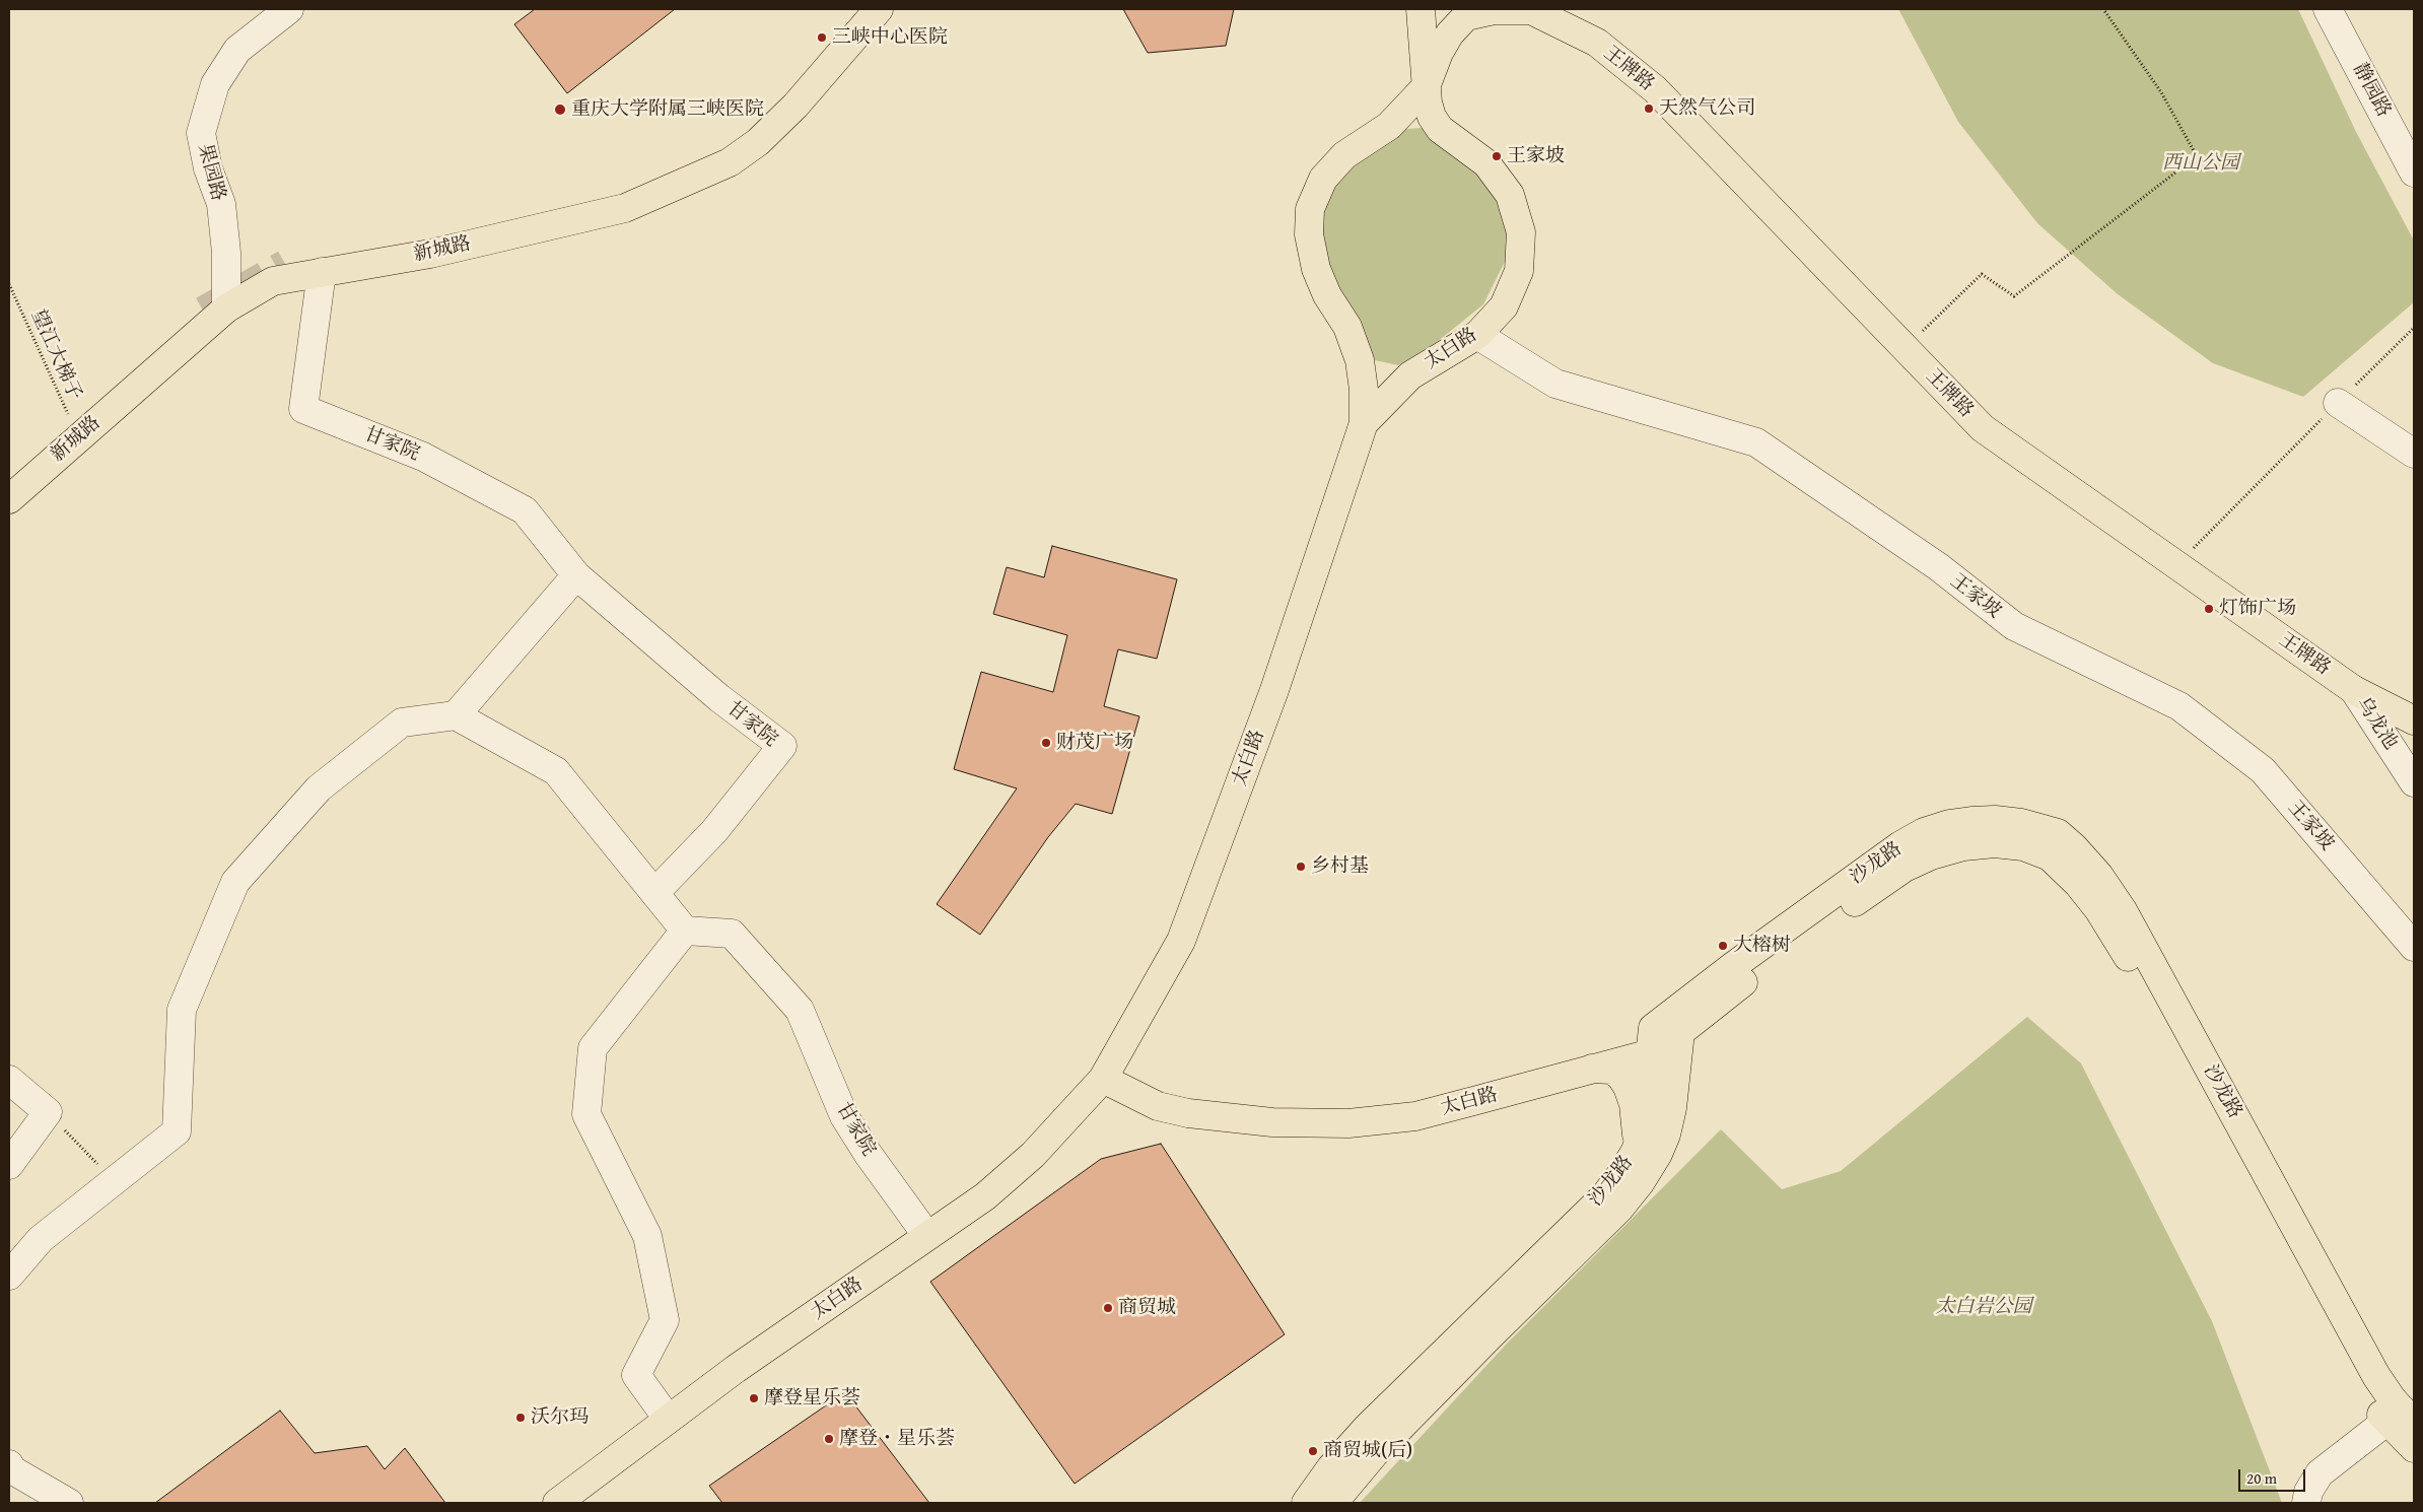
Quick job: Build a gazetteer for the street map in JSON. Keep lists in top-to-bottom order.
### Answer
{
  "streets": {
    "main road": [
      "王牌路",
      "新城路",
      "太白路",
      "沙龙路"
    ],
    "street": [
      "静园路",
      "果园路",
      "甘家院",
      "王家坡",
      "乌龙池"
    ],
    "path": ["望江大梯子"]
  },
  "crossings": [
    ["王牌路", "太白路"],
    ["王牌路", "乌龙池"],
    ["果园路", "新城路"],
    ["新城路", "望江大梯子"],
    ["新城路", "甘家院"],
    ["太白路", "甘家院"],
    ["太白路", "王家坡"]
  ],
  "parks": ["西山公园", "太白岩公园"],
  "places": [
    "三峡中心医院",
    "天然气公司",
    "重庆大学附属三峡医院",
    "王家坡",
    "灯饰广场",
    "财茂广场",
    "乡村基",
    "大榕树",
    "商贸城",
    "摩登星乐荟",
    "沃尔玛",
    "摩登・星乐荟",
    "商贸城(后)"
  ],
  "scale_bar": "20 m"
}
